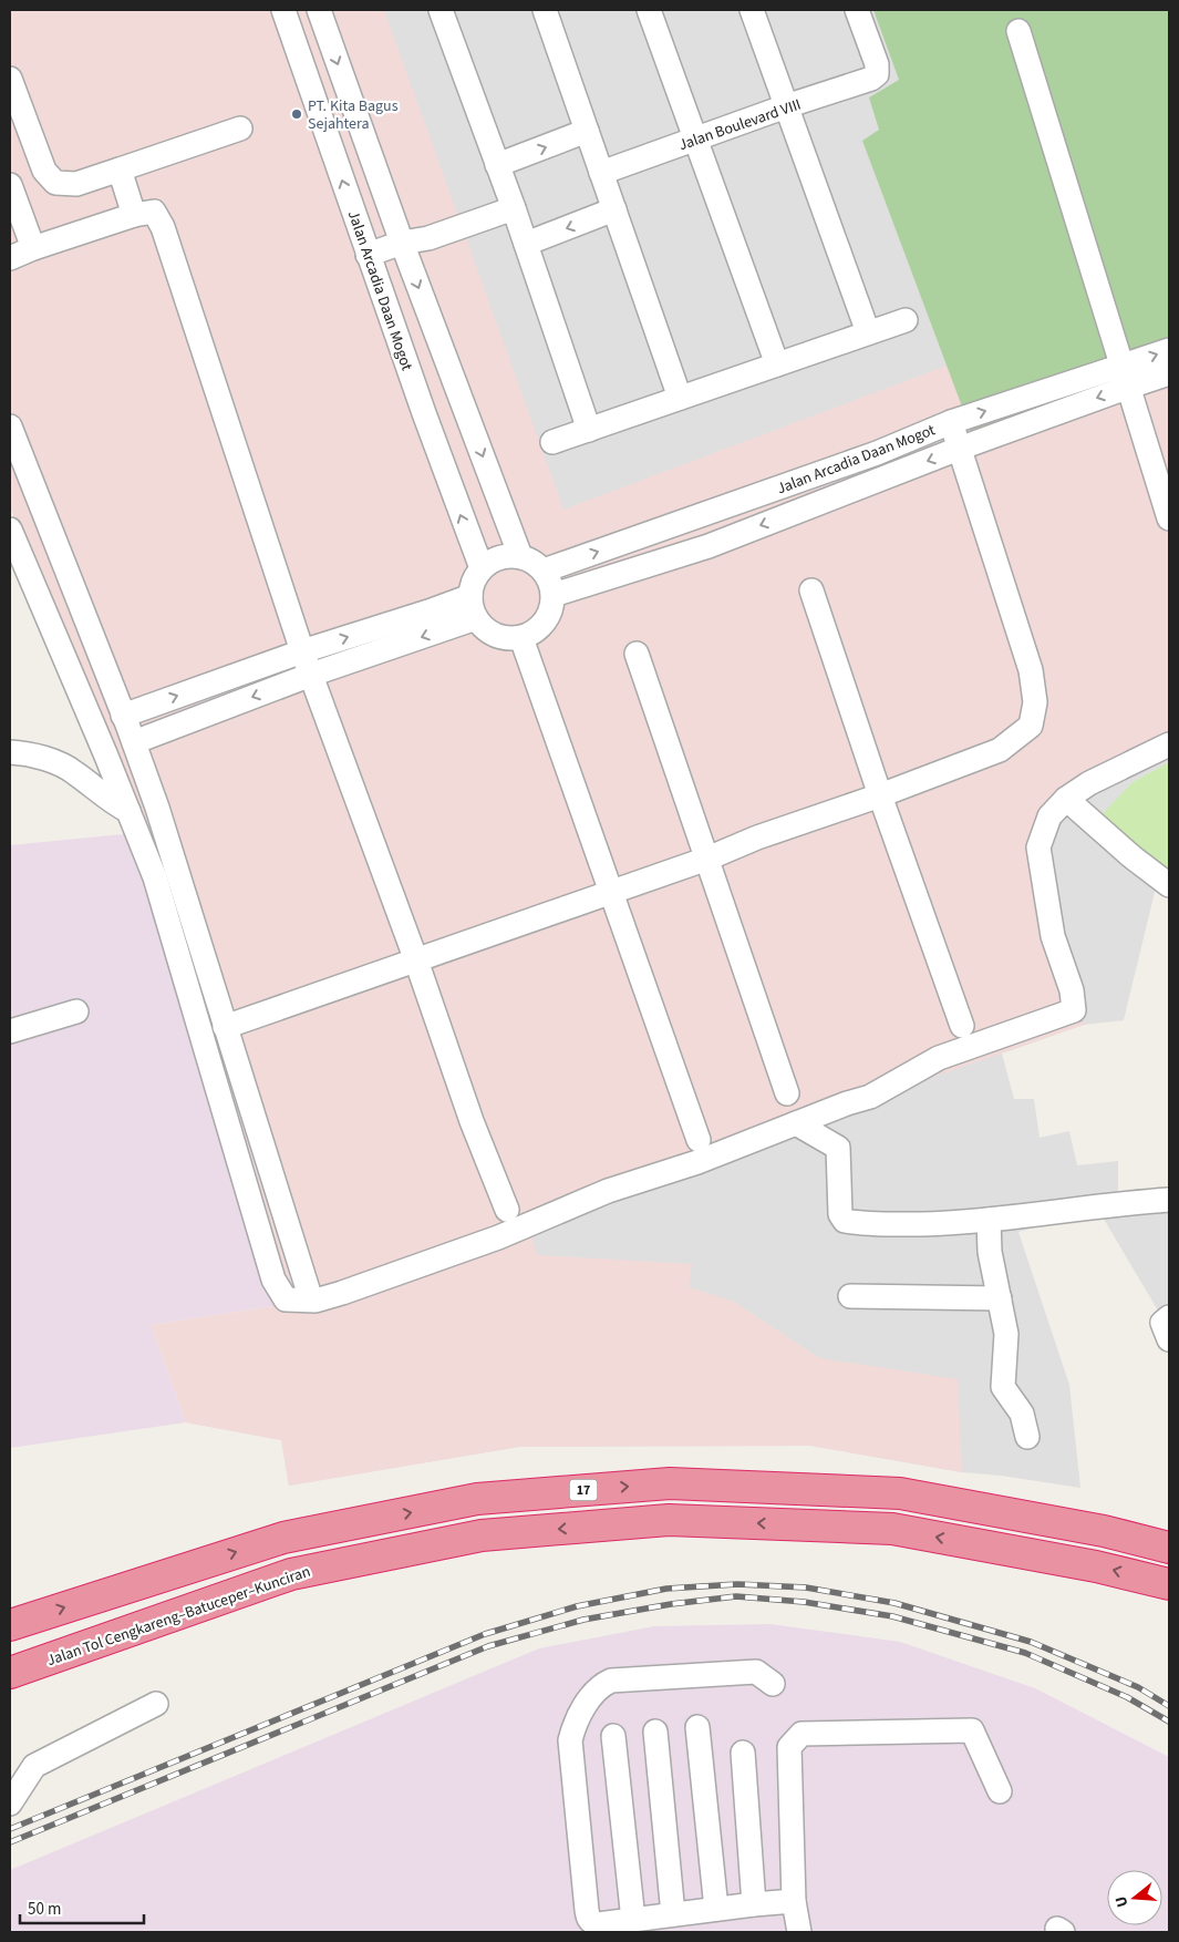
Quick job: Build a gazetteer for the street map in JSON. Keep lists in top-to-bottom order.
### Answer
{
  "streets": {
    "highway": ["17", "Jalan Tol Cengkareng–Batuceper–Kunciran"],
    "street": ["Jalan Boulevard VIII", "Jalan Arcadia Daan Mogot"]
  },
  "places": ["PT. Kita Bagus Sejahtera"],
  "scale_bar": "50 m",
  "north": "left"
}
